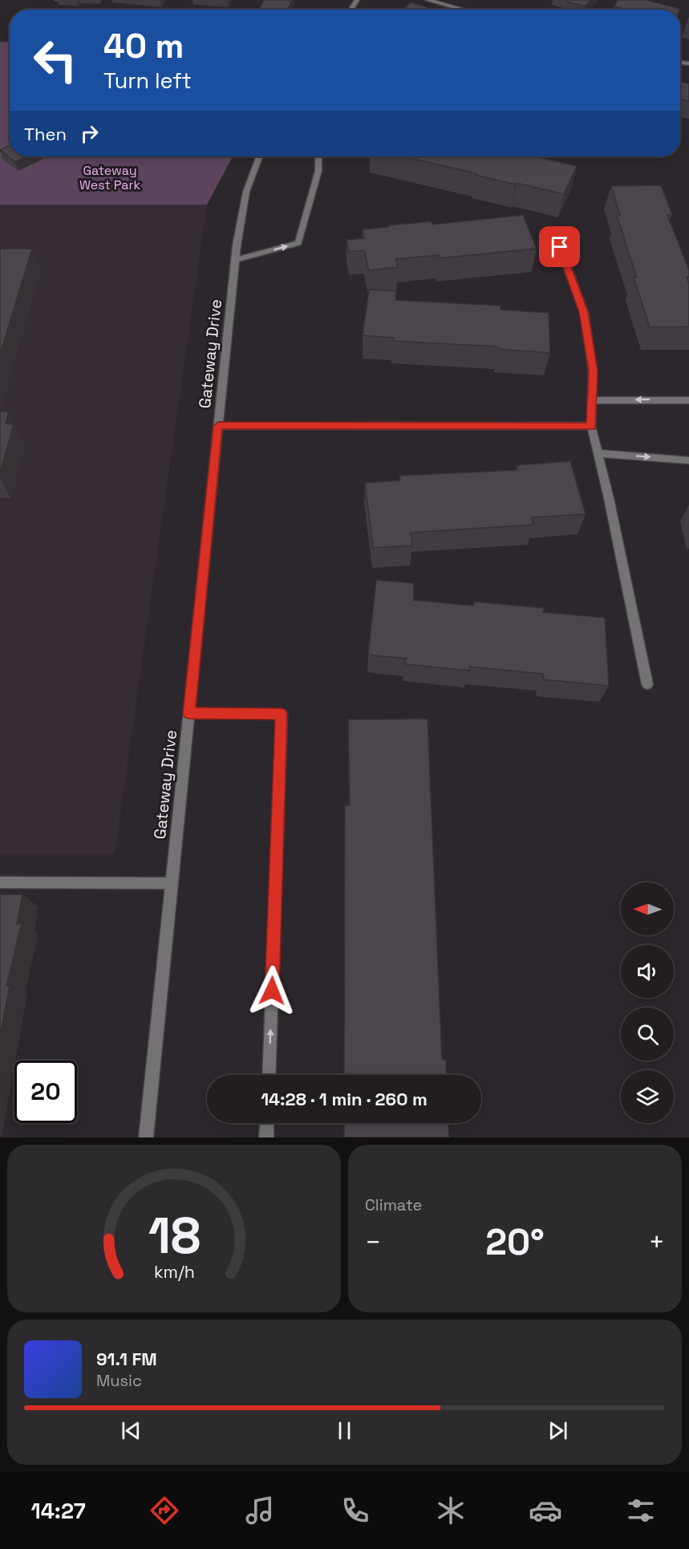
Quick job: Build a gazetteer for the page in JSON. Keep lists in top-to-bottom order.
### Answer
{
  "streets": {
    "street": ["Gateway Drive"]
  },
  "parks": ["Gateway West Park"],
  "north": "left",
  "page": {
    "turn": ["40 m", "Turn left"],
    "then": "Then",
    "limit": "20",
    "trip": "14:28 · 1 min · 260 m",
    "tile": "Climate",
    "heat": ["−", "20°", "+"],
    "song": ["91.1 FM", "Music"],
    "tabs": "14:27",
    "gauge": ["18", "km/h"]
  }
}
